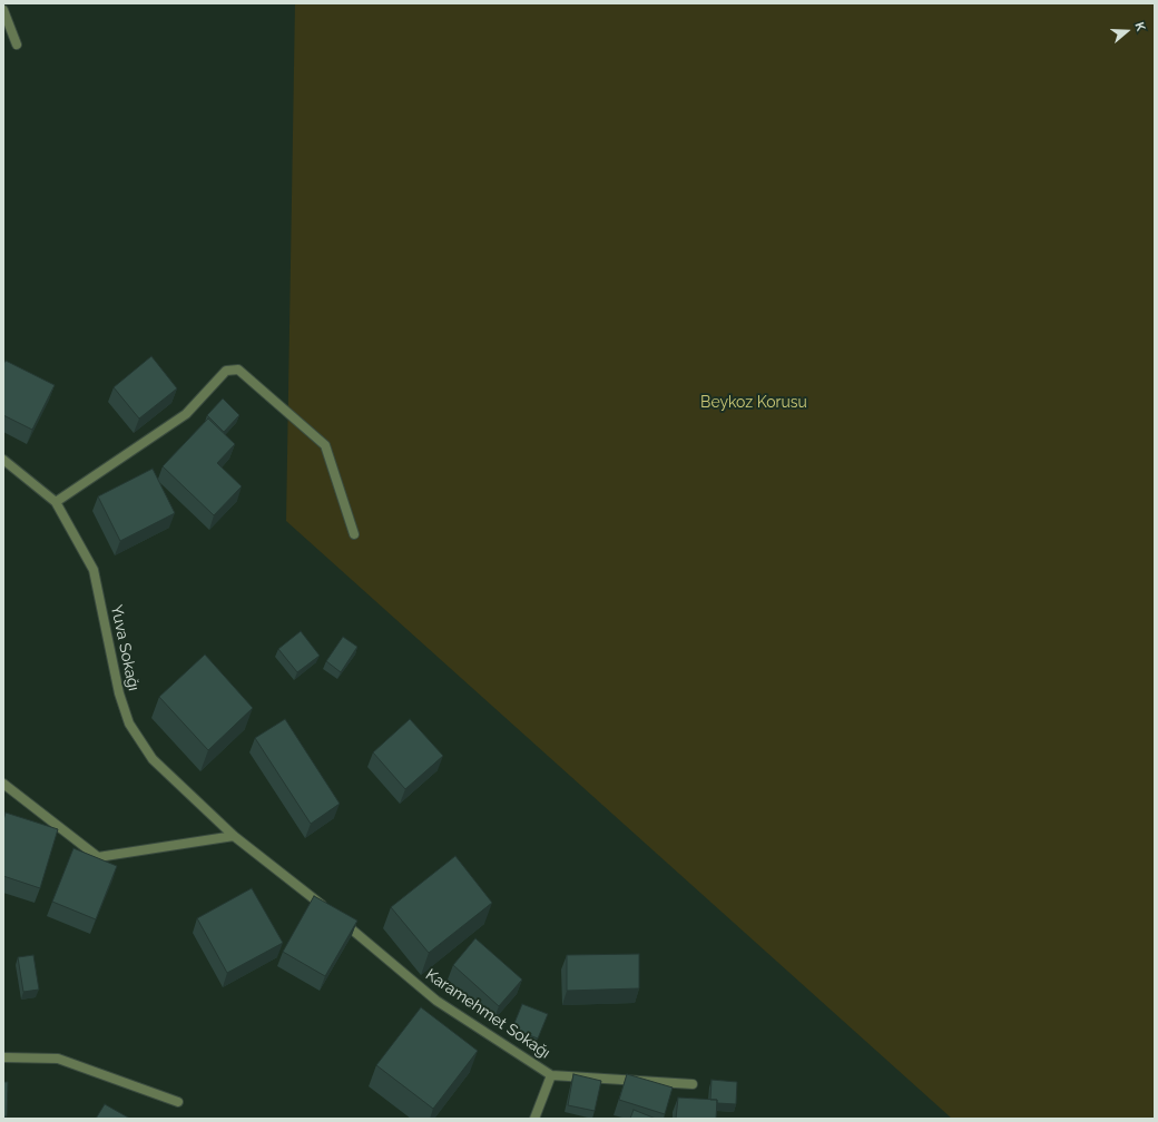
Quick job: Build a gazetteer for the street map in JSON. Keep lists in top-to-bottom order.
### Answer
{
  "streets": {
    "street": ["Yuva Sokağı", "Karamehmet Sokağı"]
  },
  "parks": ["Beykoz Korusu"],
  "north": "right"
}
